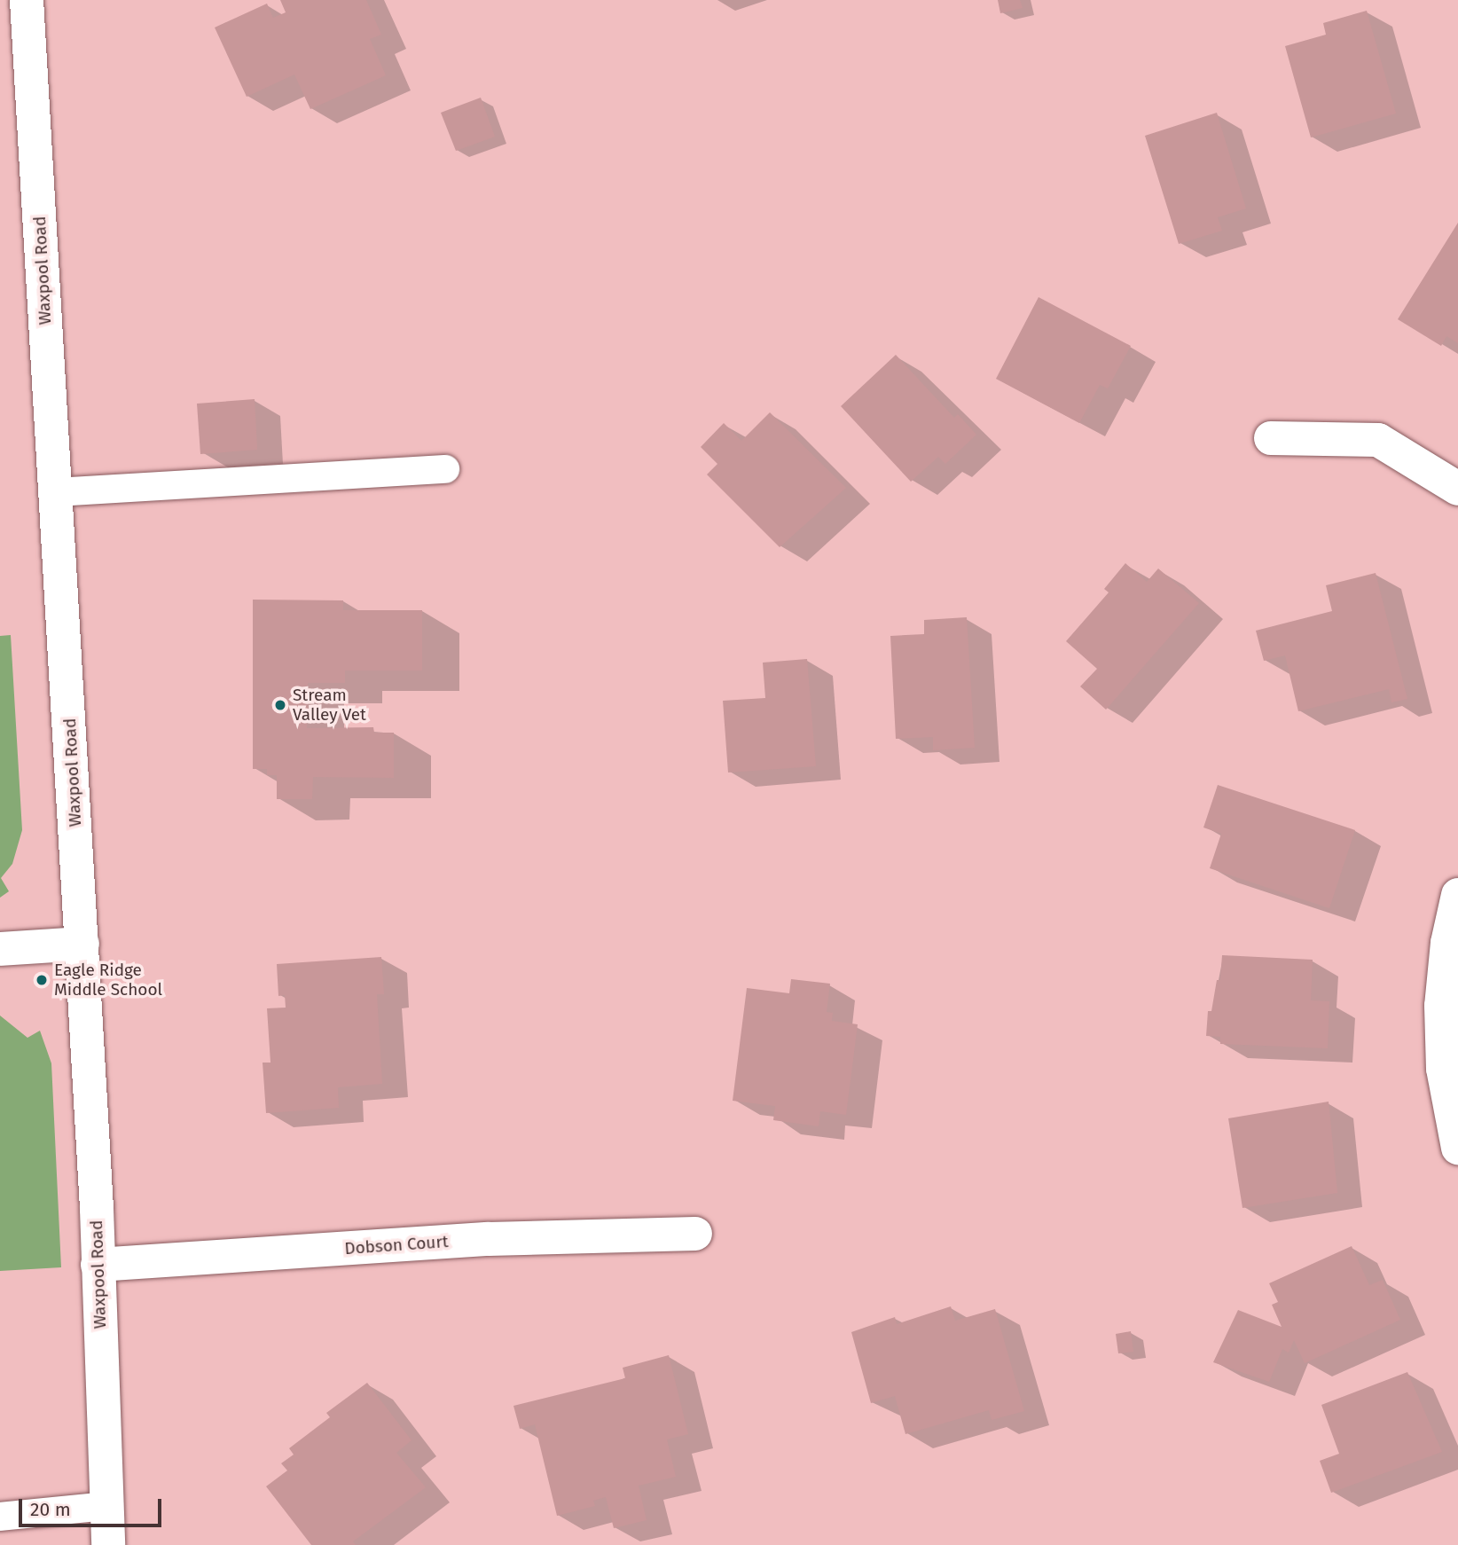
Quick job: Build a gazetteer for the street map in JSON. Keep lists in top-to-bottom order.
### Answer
{
  "streets": {
    "street": ["Waxpool Road", "Dobson Court"]
  },
  "crossings": [
    ["Waxpool Road", "Dobson Court"]
  ],
  "places": ["Stream Valley Vet", "Eagle Ridge Middle School"],
  "scale_bar": "20 m"
}
